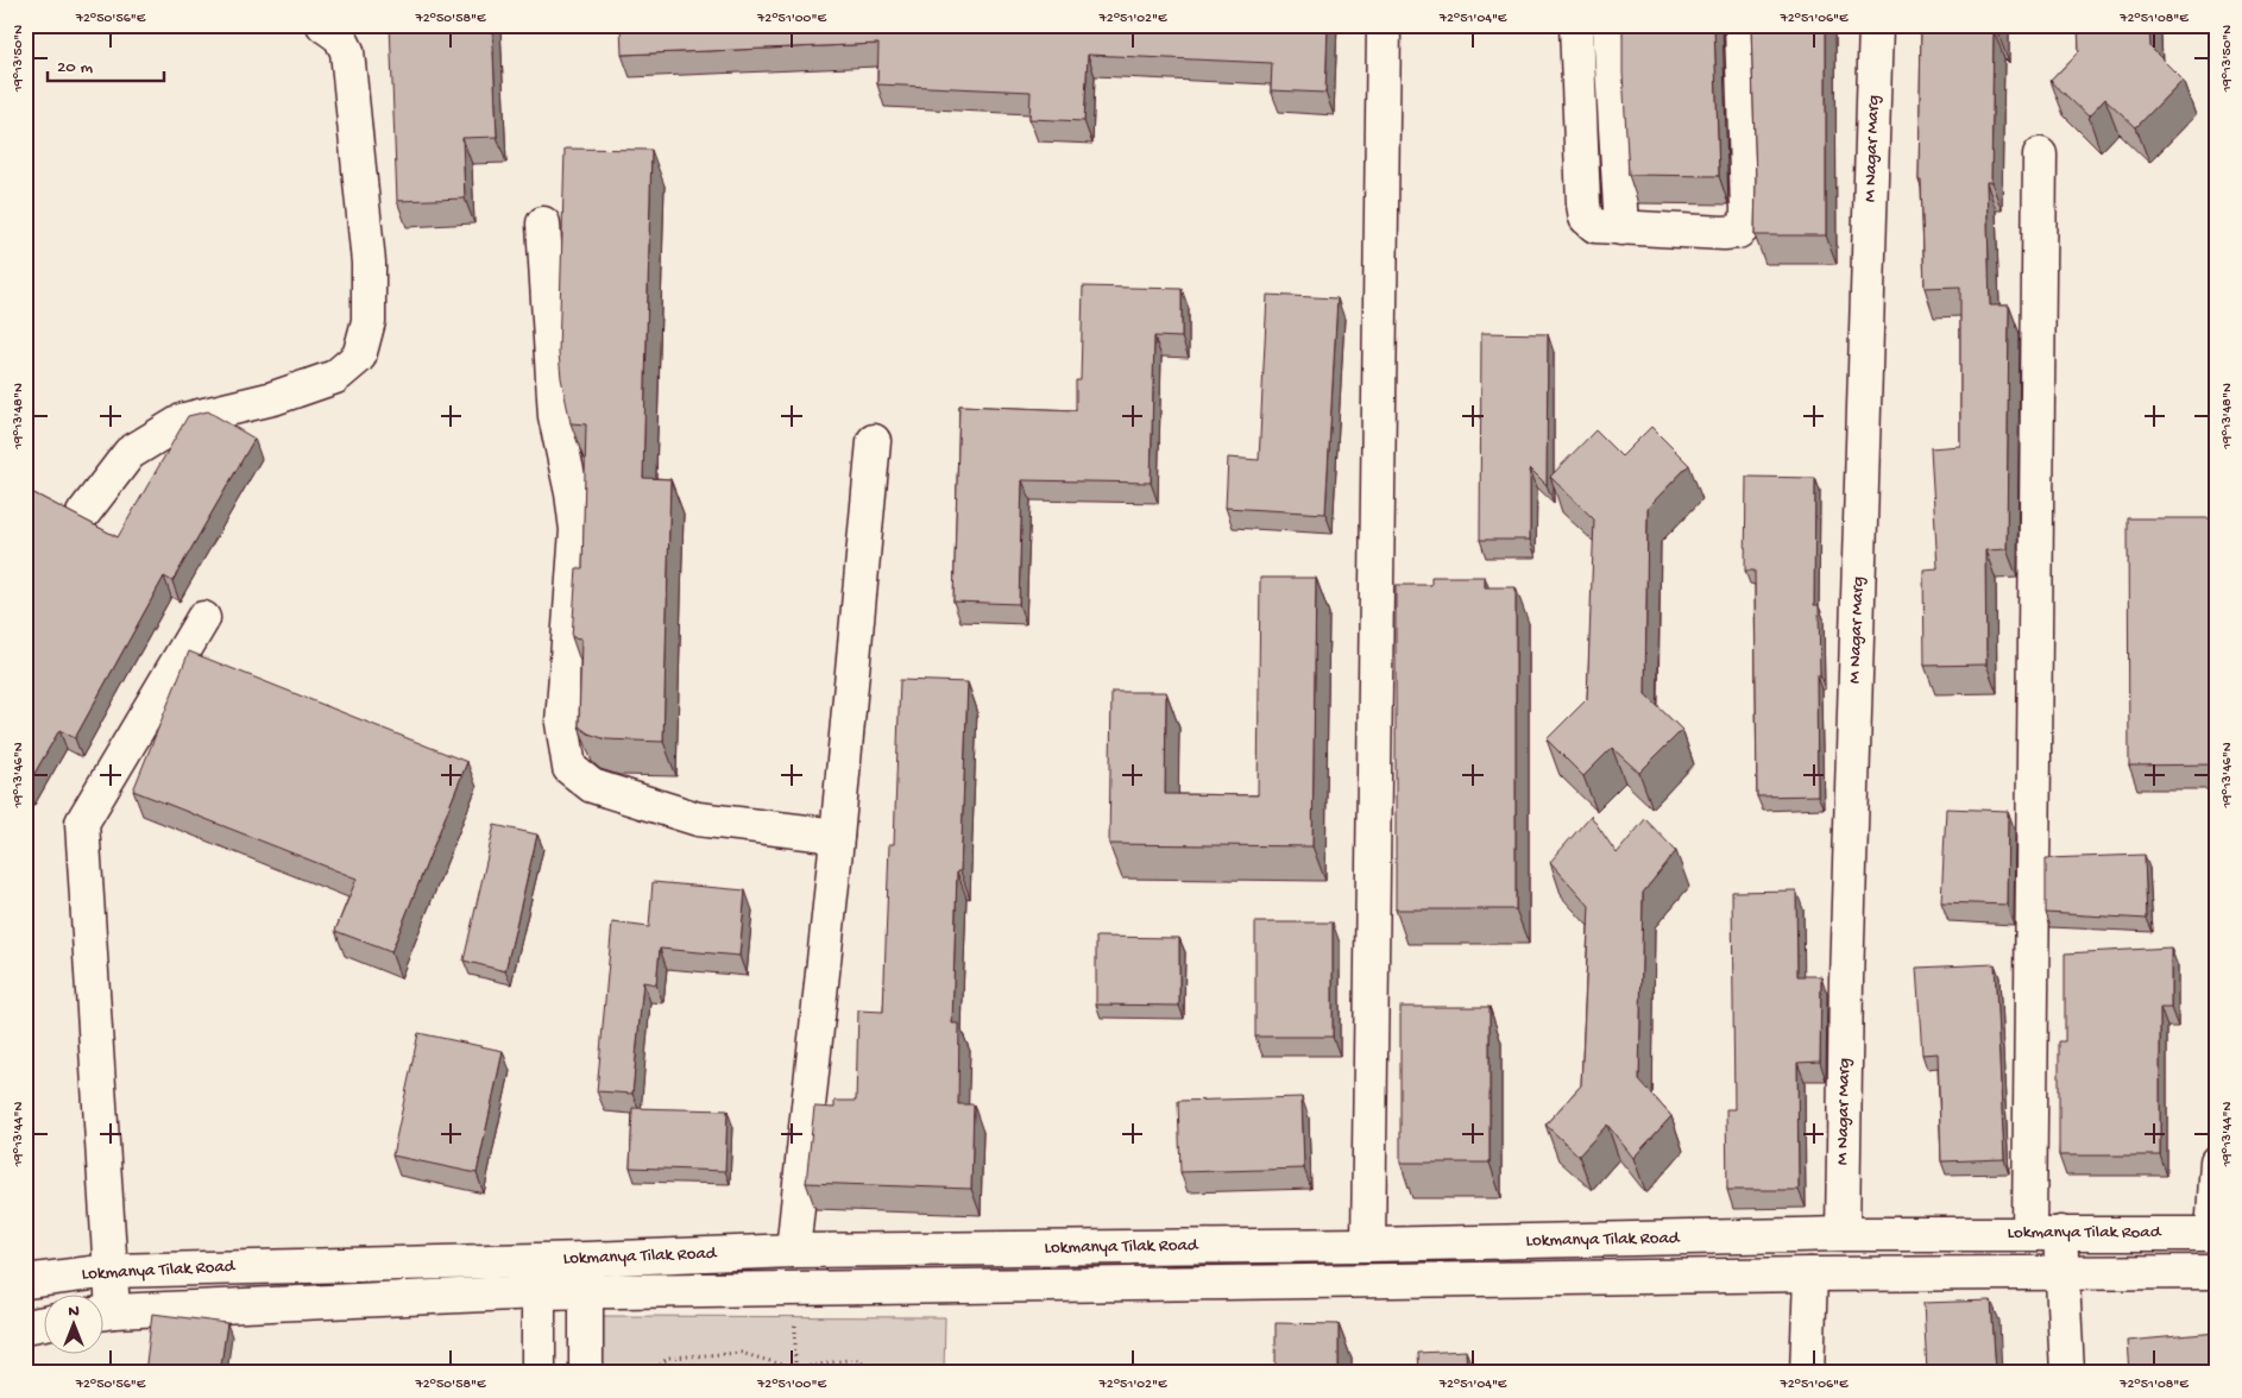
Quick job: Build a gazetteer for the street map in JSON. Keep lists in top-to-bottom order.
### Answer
{
  "streets": {
    "street": ["M Nagar Marg", "Lokmanya Tilak Road"]
  },
  "crossings": [
    ["M Nagar Marg", "Lokmanya Tilak Road"]
  ],
  "scale_bar": "20 m",
  "north": "top",
  "coordinates": [
    "72°50'56\"E",
    "72°50'58\"E",
    "72°51'00\"E",
    "72°51'02\"E",
    "72°51'04\"E",
    "72°51'06\"E",
    "72°51'08\"E",
    "19°13'50\"N",
    "19°13'48\"N",
    "19°13'46\"N",
    "19°13'44\"N"
  ]
}
